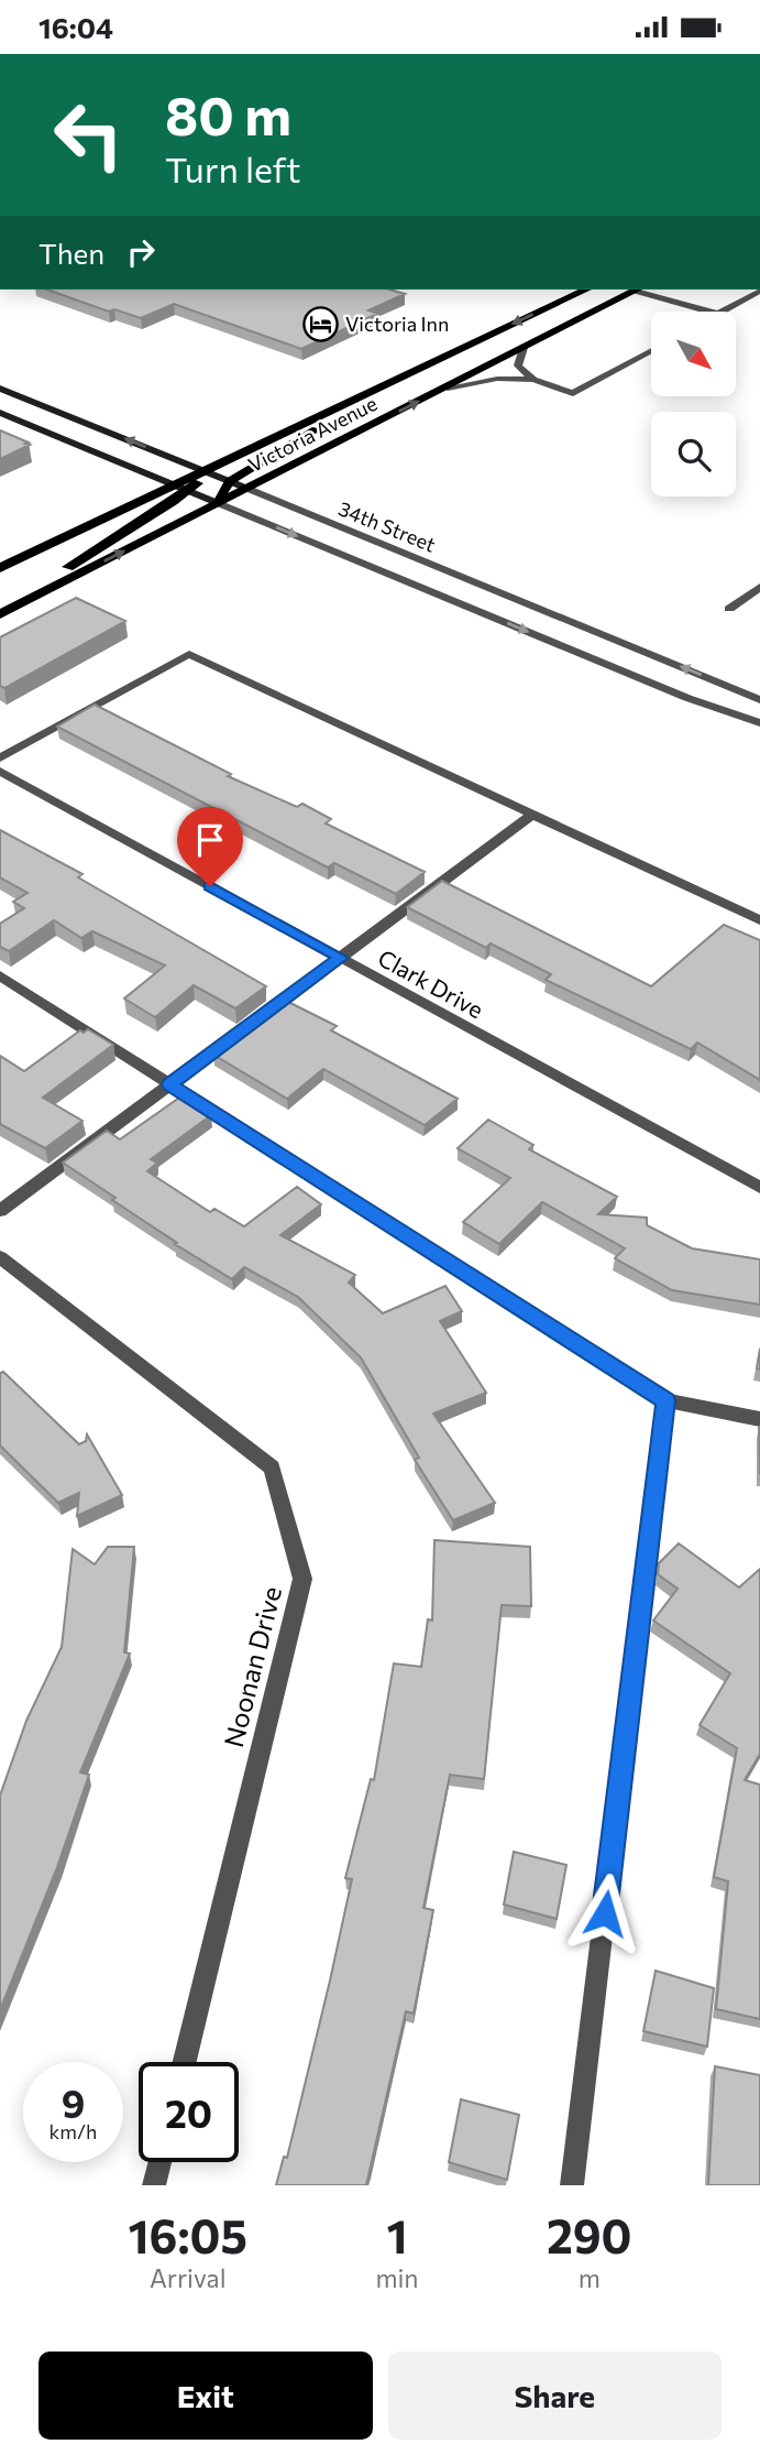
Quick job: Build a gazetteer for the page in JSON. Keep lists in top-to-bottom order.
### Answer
{
  "streets": {
    "main road": ["Victoria Avenue", "34th Street"],
    "street": ["Clark Drive", "Noonan Drive"]
  },
  "crossings": [
    ["Victoria Avenue", "34th Street"]
  ],
  "places": {
    "hotel": ["Victoria Inn"]
  },
  "north": "bottom right",
  "page": {
    "status": "16:04",
    "turn": ["80 m", "Turn left"],
    "then": "Then",
    "speed": "9 km/h",
    "limit": "20",
    "eta": [
      "16:05",
      "Arrival",
      "1",
      "min",
      "290",
      "m"
    ],
    "buttons": ["Exit", "Share"]
  }
}
